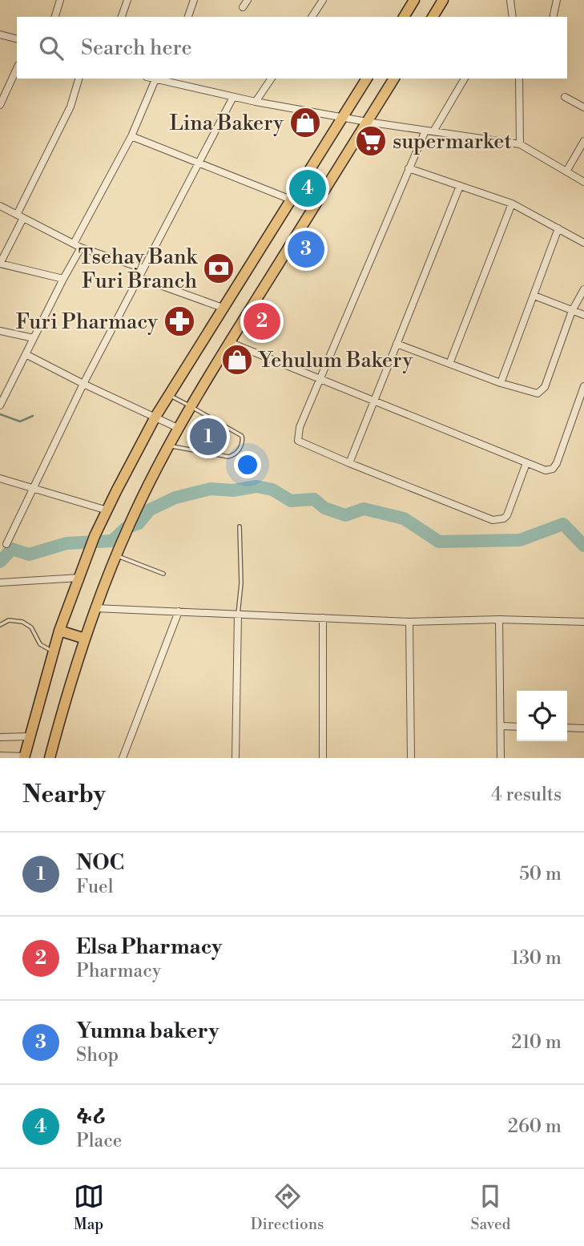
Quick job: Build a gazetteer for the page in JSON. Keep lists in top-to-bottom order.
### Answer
{
  "places": {
    "shop": ["Lina Bakery", "Yehulum Bakery"],
    "supermarket": ["supermarket"],
    "bank": ["Tsehay Bank Furi Branch"],
    "pharmacy": ["Furi Pharmacy"]
  },
  "page": {
    "search": "Search here",
    "pins": [
      "4",
      "3",
      "2",
      "1"
    ],
    "heading": ["Nearby", "4 results"],
    "list": [
      {
        "mark": "1",
        "name": "NOC",
        "note": "Fuel",
        "value": "50 m"
      },
      {
        "mark": "2",
        "name": "Elsa Pharmacy",
        "note": "Pharmacy",
        "value": "130 m"
      },
      {
        "mark": "3",
        "name": "Yumna bakery",
        "note": "Shop",
        "value": "210 m"
      },
      {
        "mark": "4",
        "name": "ፉሪ",
        "note": "Place",
        "value": "260 m"
      }
    ],
    "nav": ["Map", "Directions", "Saved"]
  }
}
